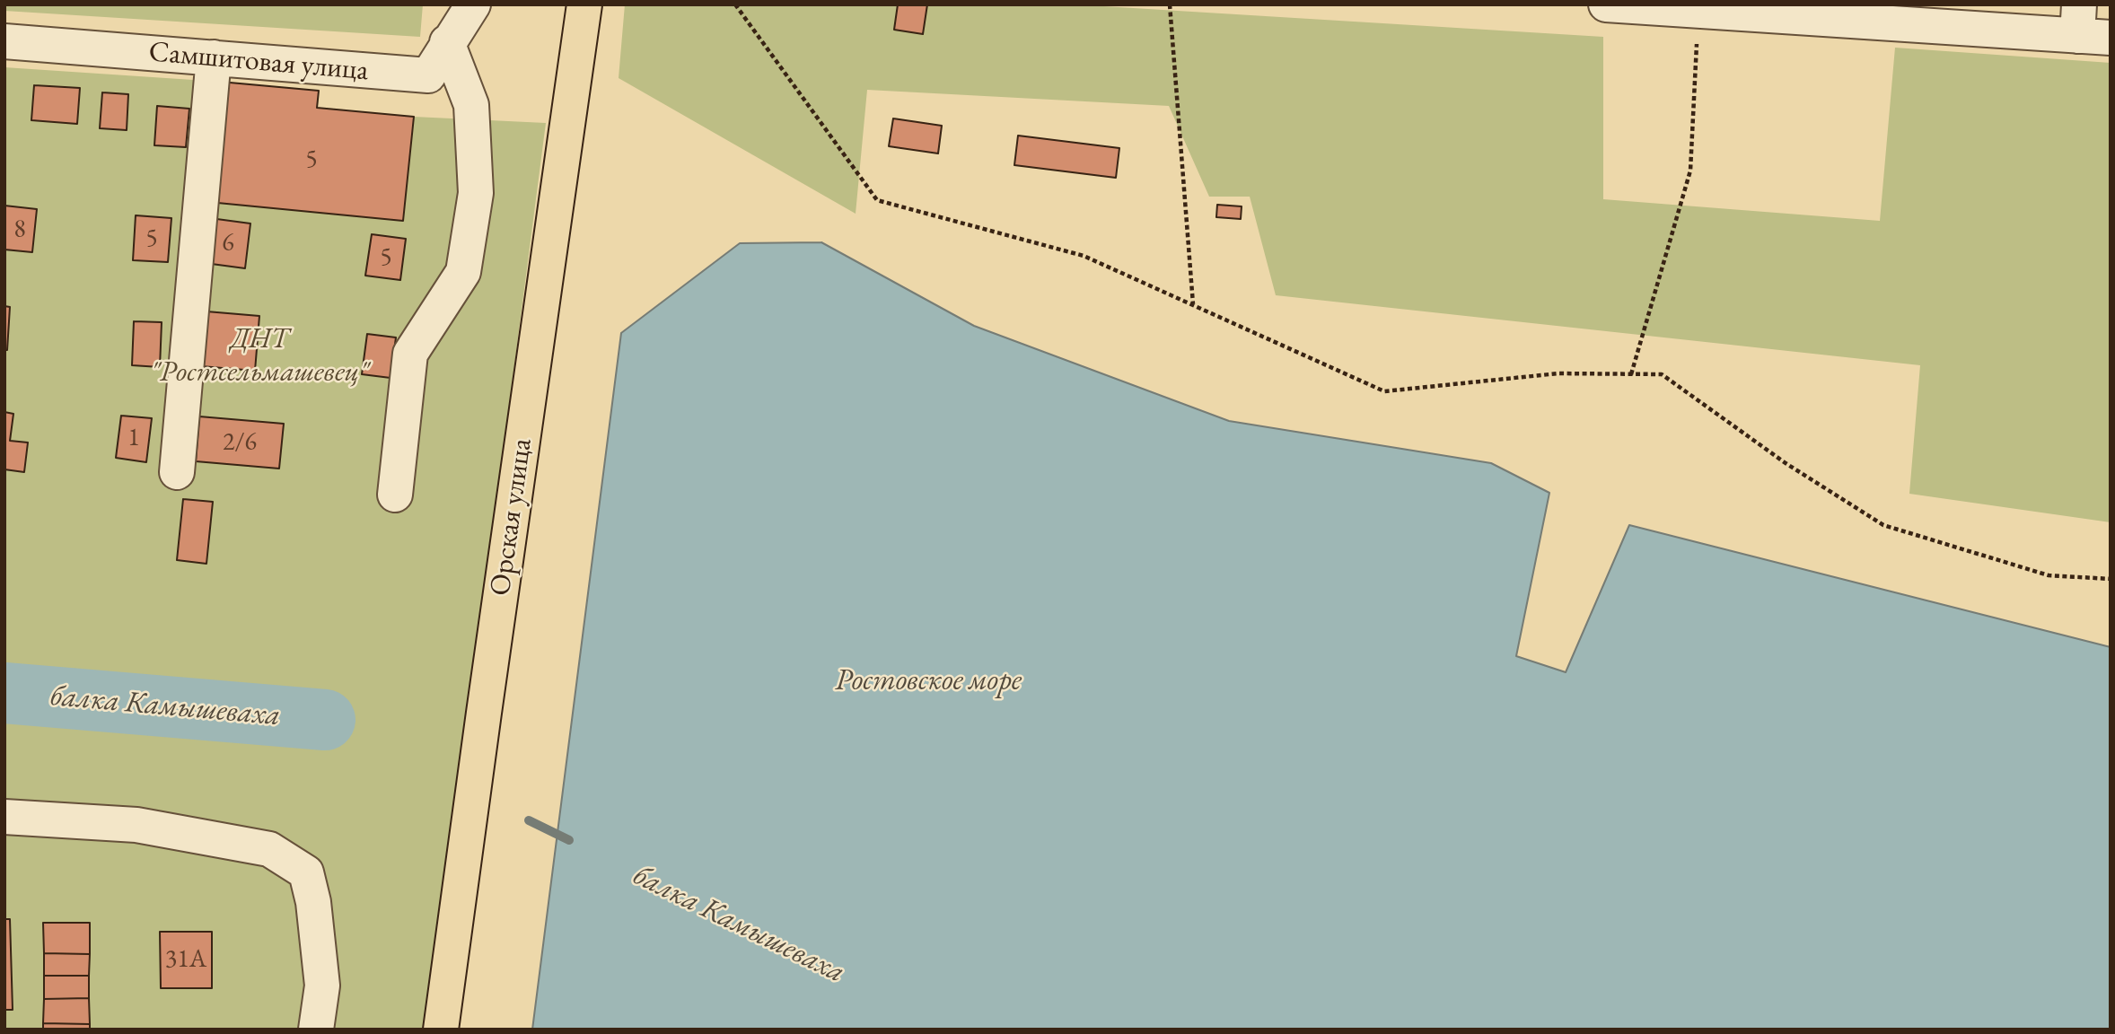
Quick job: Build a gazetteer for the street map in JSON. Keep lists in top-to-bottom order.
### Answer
{
  "streets": {
    "main road": ["Орская улица"],
    "street": ["Самшитовая улица"]
  },
  "water": ["Ростовское море", "балка Камышеваха"],
  "parks": ["ДНТ \"Ростсельмашевец\""],
  "house_numbers": [
    "5",
    "8",
    "5",
    "6",
    "5",
    "1",
    "2/6",
    "31А"
  ]
}
